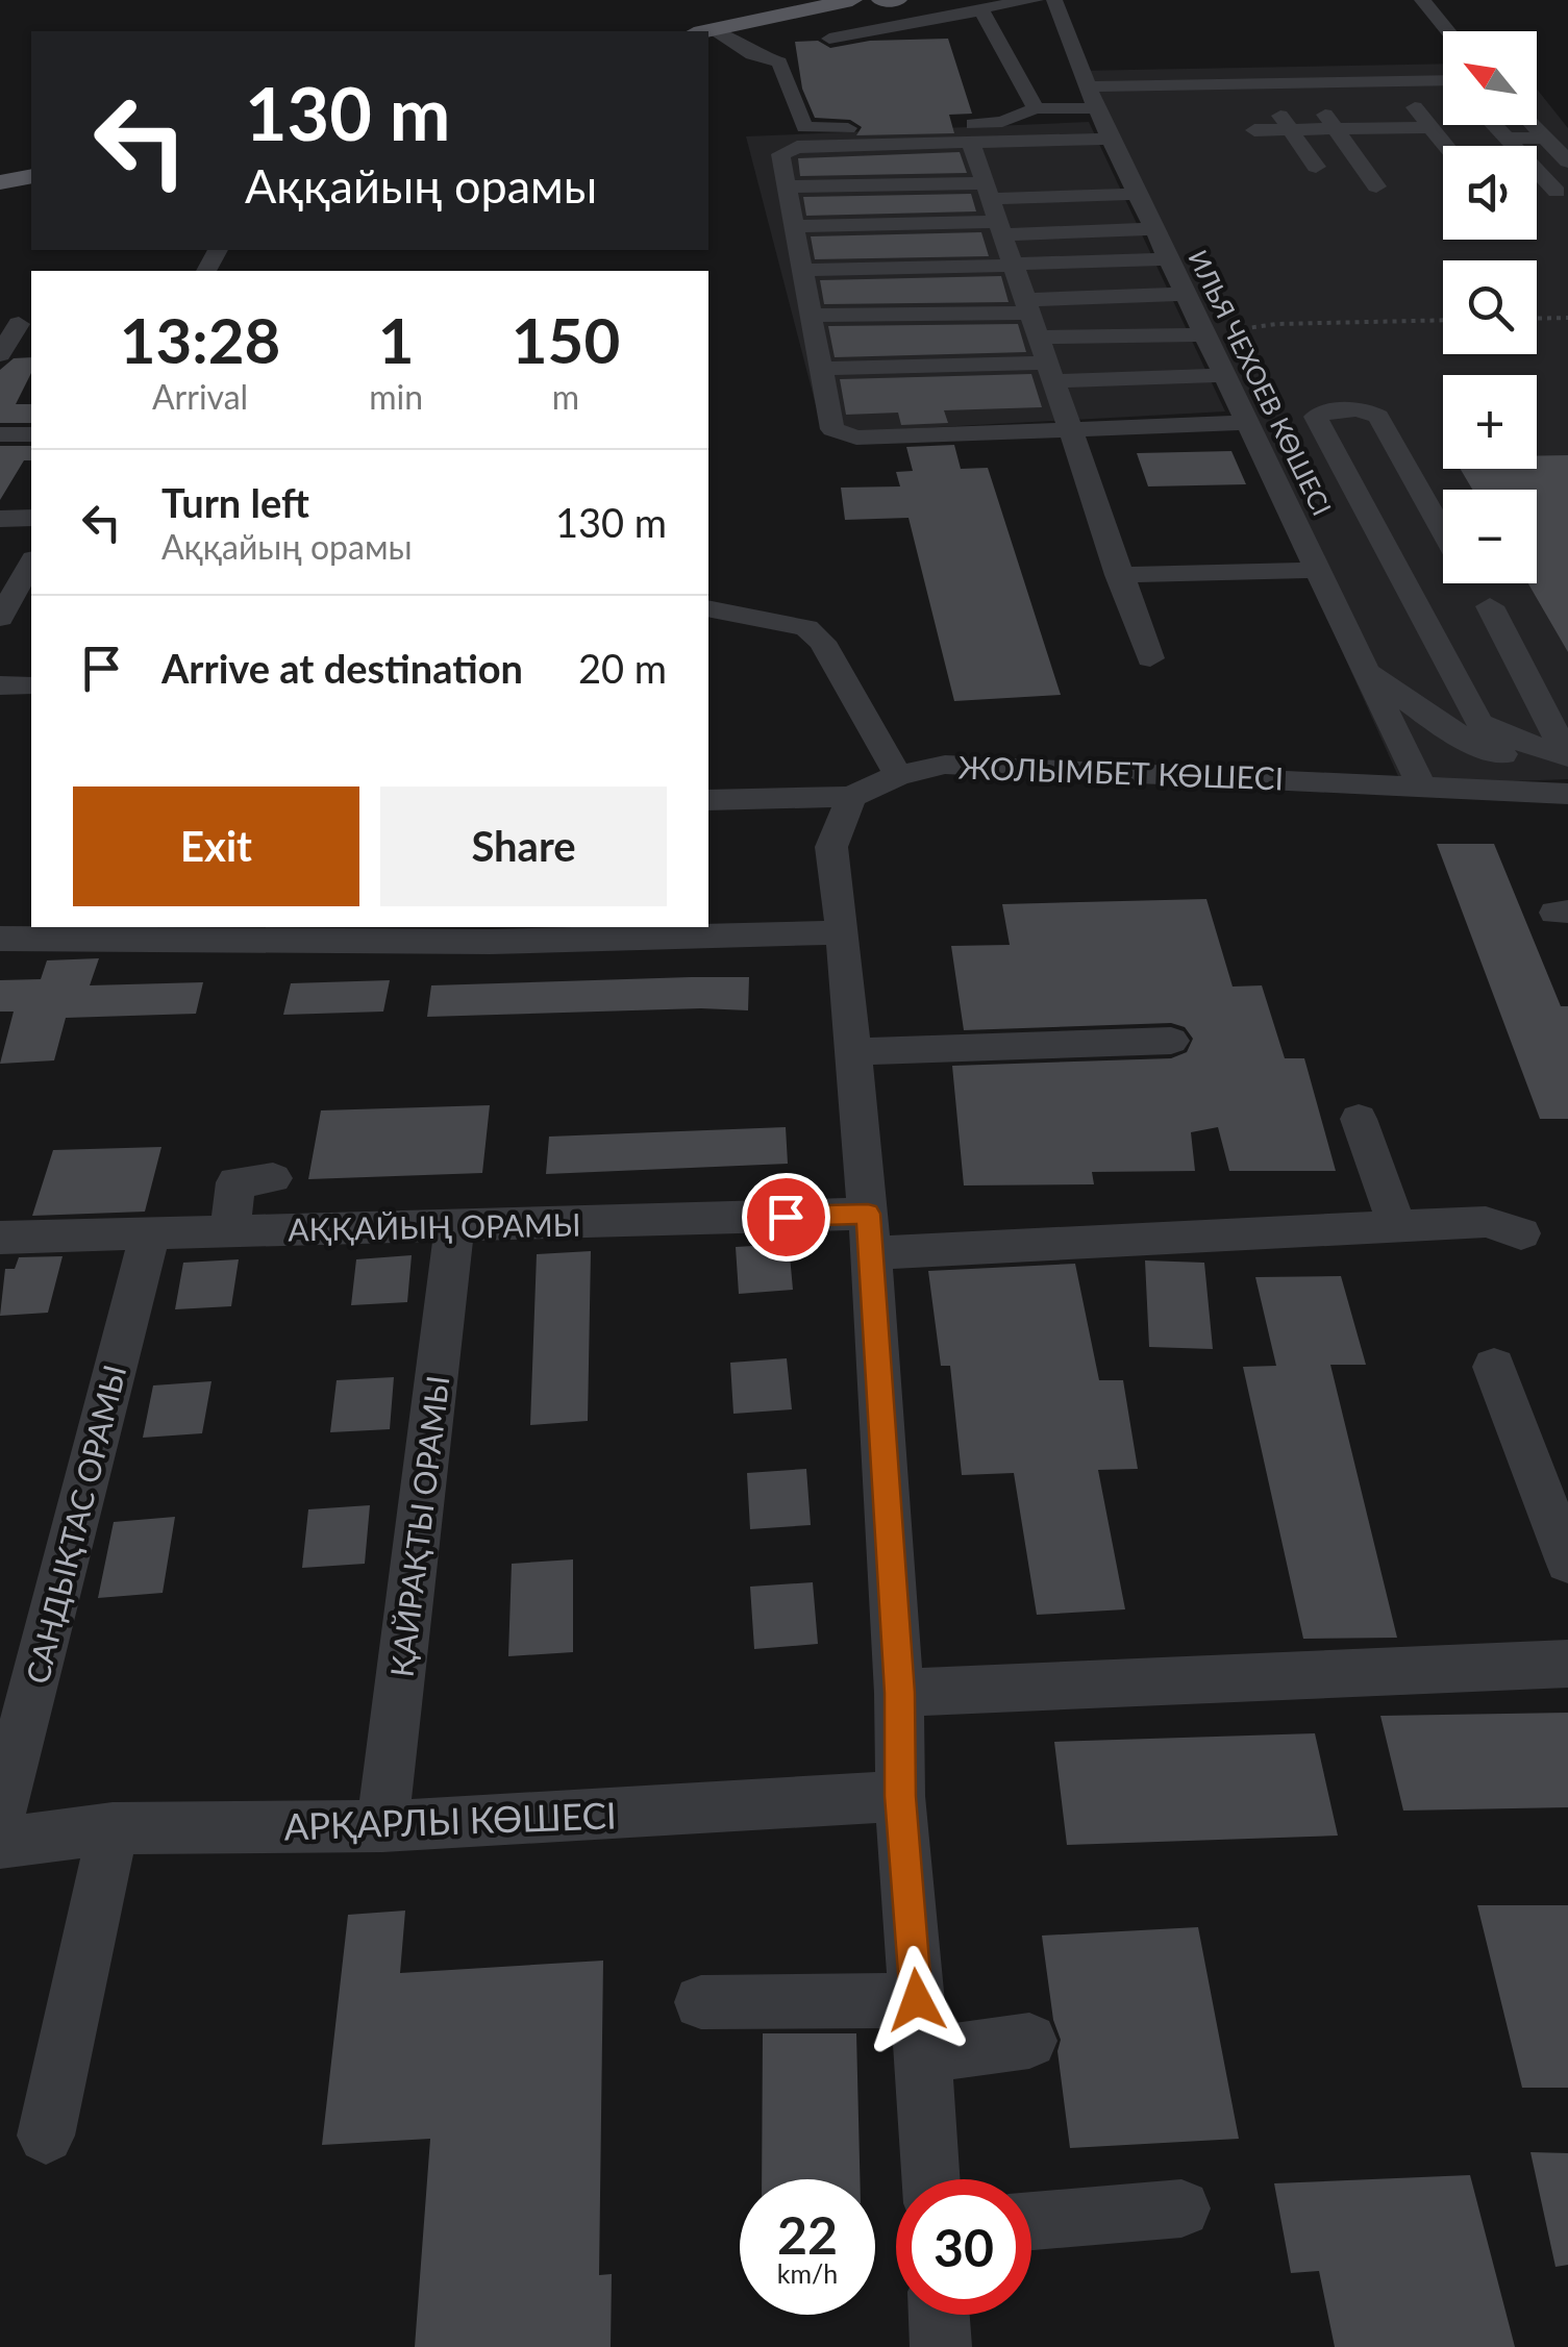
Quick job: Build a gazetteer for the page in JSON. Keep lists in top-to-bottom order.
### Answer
{
  "streets": {
    "street": [
      "ИЛЬЯ ЧЕХОЕВ КӨШЕСІ",
      "ЖОЛЫМБЕТ КӨШЕСІ",
      "АҚҚАЙЫҢ ОРАМЫ",
      "САНДЫҚТАС ОРАМЫ",
      "ҚАЙРАҚТЫ ОРАМЫ",
      "АРҚАРЛЫ КӨШЕСІ"
    ]
  },
  "crossings": [
    ["ИЛЬЯ ЧЕХОЕВ КӨШЕСІ", "ЖОЛЫМБЕТ КӨШЕСІ"],
    ["АҚҚАЙЫҢ ОРАМЫ", "САНДЫҚТАС ОРАМЫ"],
    ["АҚҚАЙЫҢ ОРАМЫ", "ҚАЙРАҚТЫ ОРАМЫ"],
    ["ҚАЙРАҚТЫ ОРАМЫ", "АРҚАРЛЫ КӨШЕСІ"]
  ],
  "north": "top left",
  "page": {
    "map_buttons": ["+", "−"],
    "turn": ["130 m", "Аққайың орамы"],
    "eta": [
      "13:28",
      "Arrival",
      "1",
      "min",
      "150",
      "m"
    ],
    "list": [
      {
        "name": "Turn left",
        "note": "Аққайың орамы",
        "value": "130 m"
      },
      {
        "name": "Arrive at destination",
        "value": "20 m"
      }
    ],
    "buttons": ["Exit", "Share"],
    "speed": "22 km/h",
    "limit": "30"
  }
}
